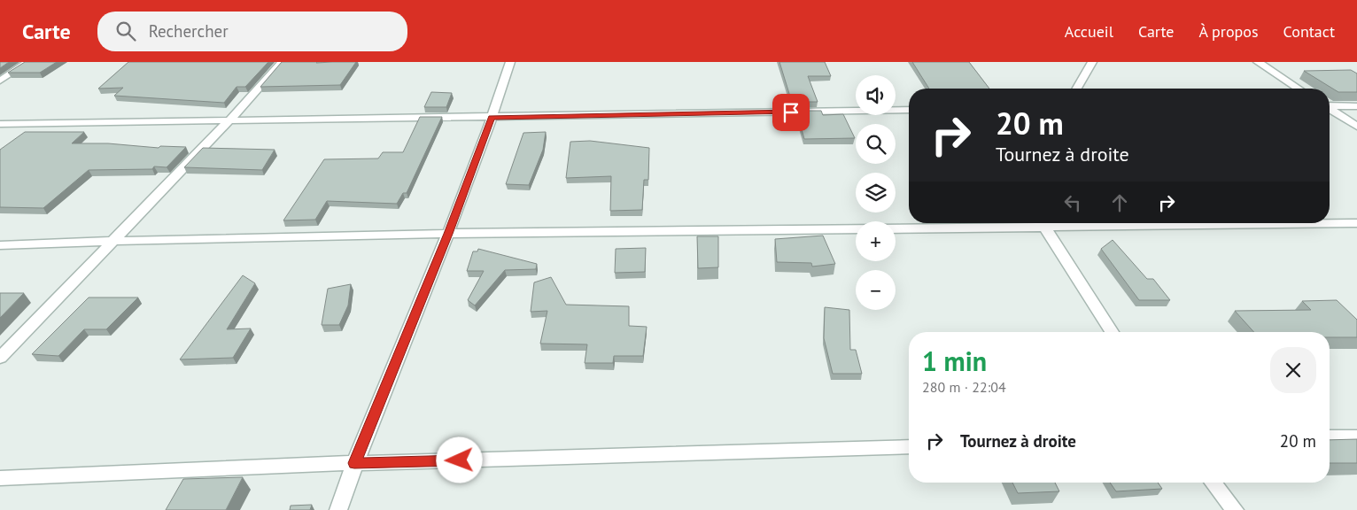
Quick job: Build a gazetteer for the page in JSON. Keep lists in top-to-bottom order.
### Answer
{
  "page": {
    "header": "Carte",
    "search": "Rechercher",
    "nav": [
      "Accueil",
      "Carte",
      "À propos",
      "Contact"
    ],
    "map_buttons": ["+", "−"],
    "turn": ["20 m", "Tournez à droite"],
    "heading": ["1 min", "280 m · 22:04"],
    "list": [
      {
        "name": "Tournez à droite",
        "value": "20 m"
      }
    ]
  }
}
